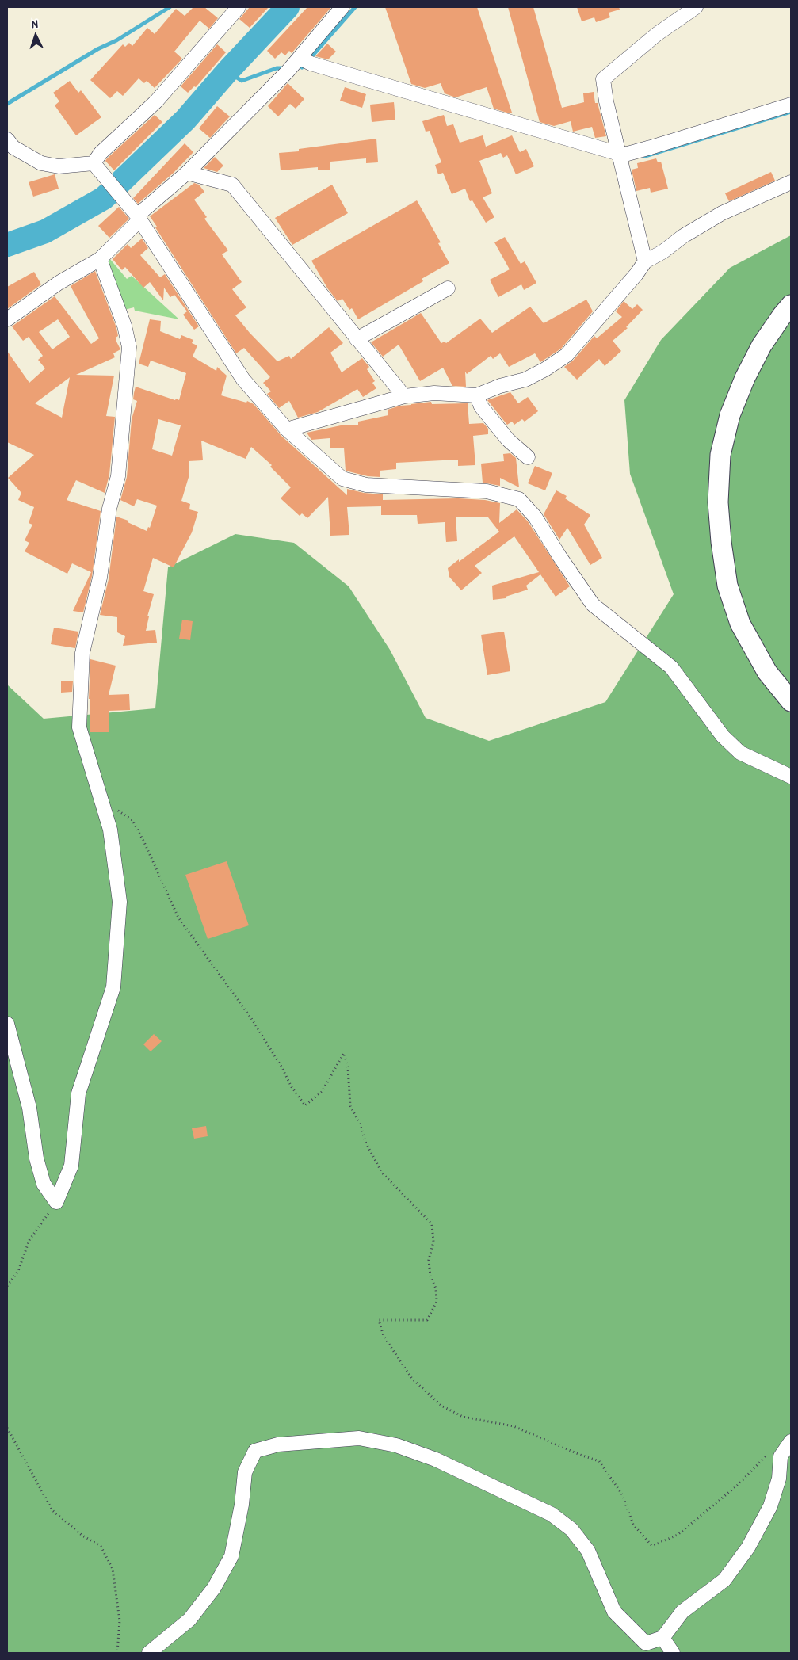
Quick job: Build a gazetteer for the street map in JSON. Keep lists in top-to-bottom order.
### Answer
{
  "north": "top"
}
